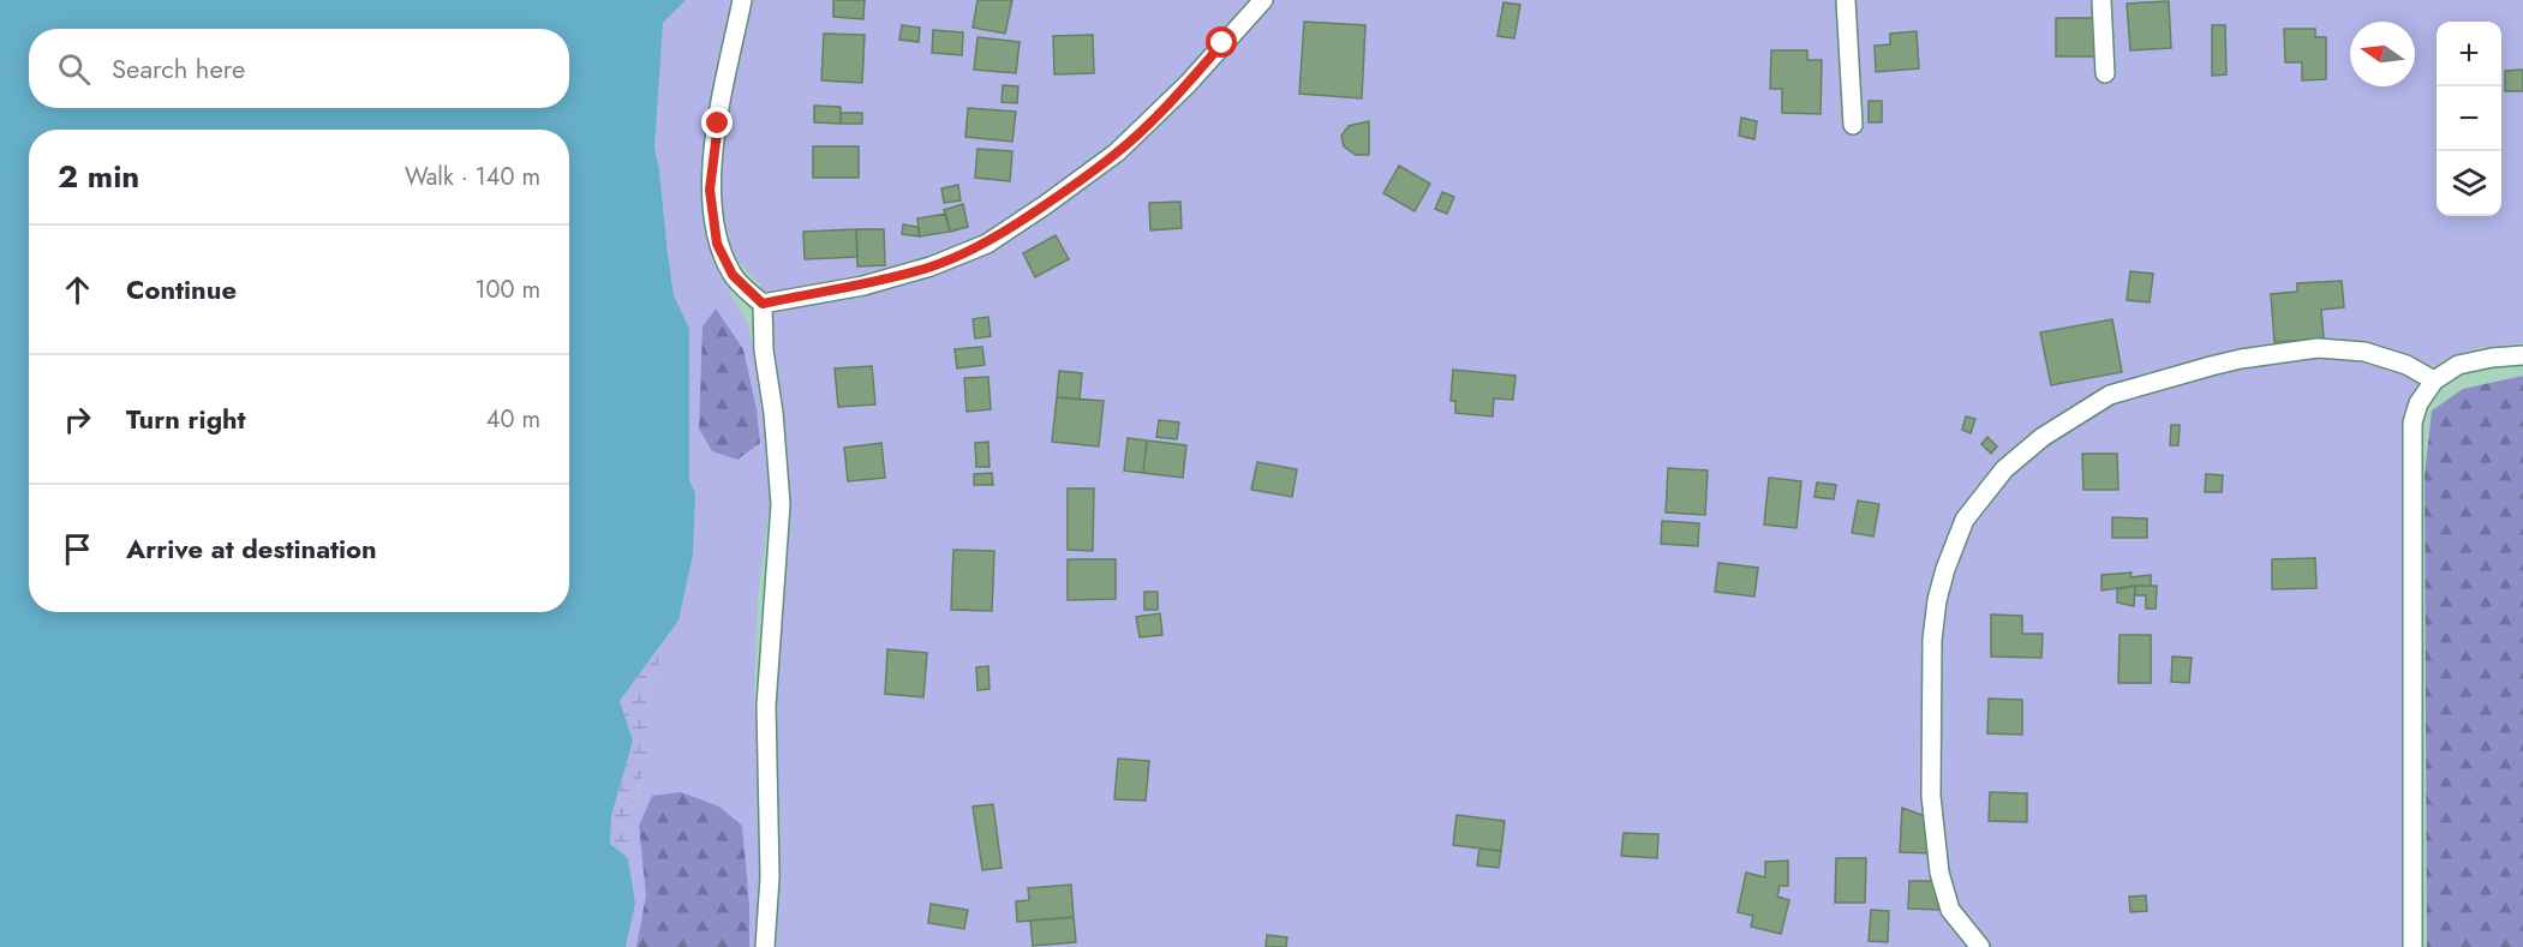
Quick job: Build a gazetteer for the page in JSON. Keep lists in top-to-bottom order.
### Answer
{
  "north": "left",
  "page": {
    "map_buttons": ["+", "−"],
    "search": "Search here",
    "heading": ["2 min", "Walk · 140 m"],
    "list": [
      ["Continue", "100 m"],
      ["Turn right", "40 m"],
      "Arrive at destination"
    ]
  }
}
